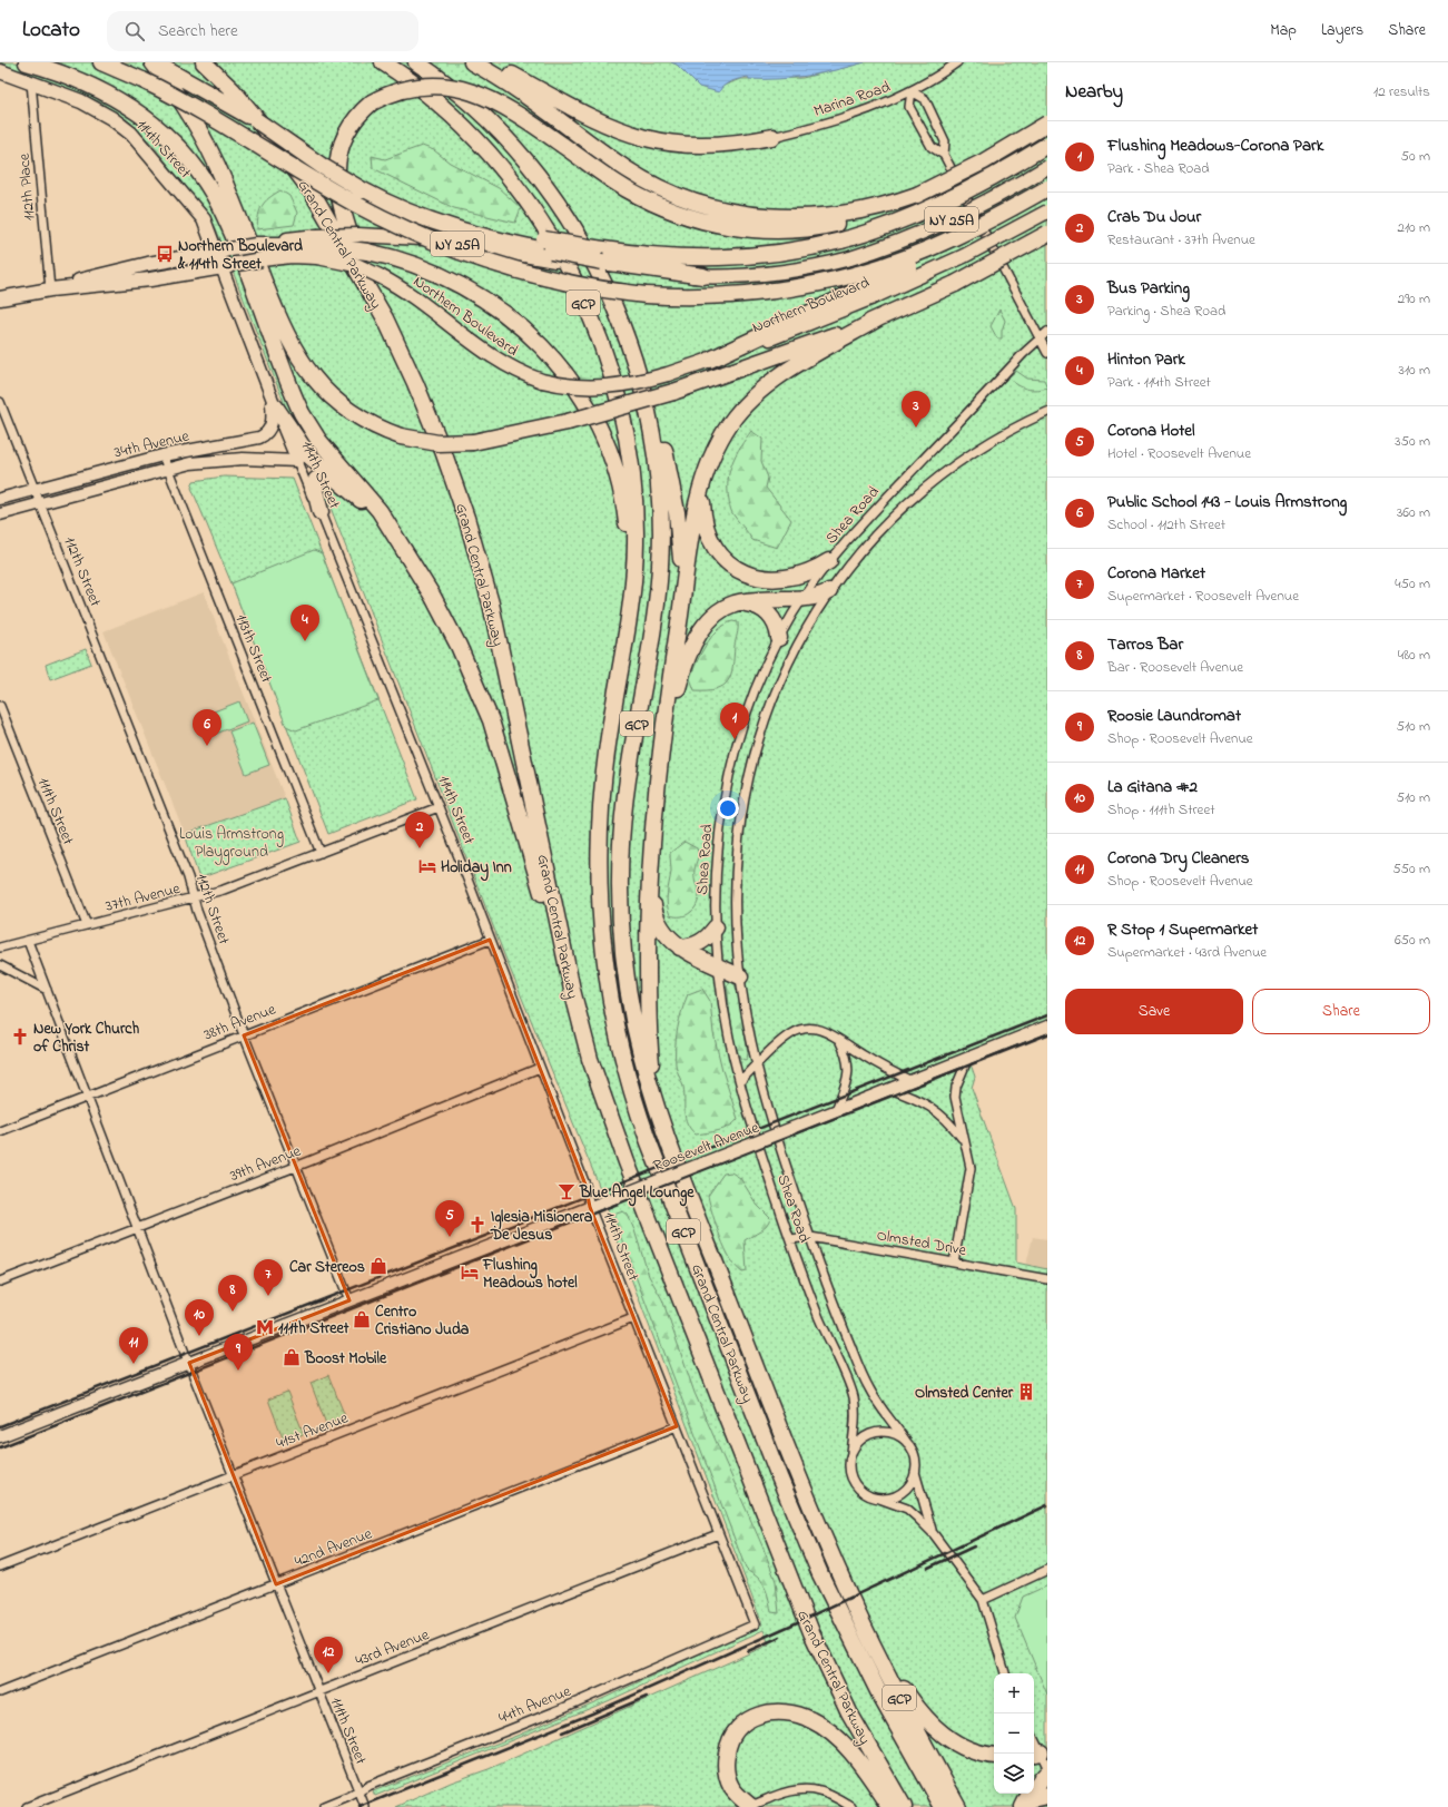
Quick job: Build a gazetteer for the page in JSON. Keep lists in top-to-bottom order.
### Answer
{
  "streets": {
    "highway": ["Grand Central Parkway", "GCP"],
    "main road": [
      "114th Street",
      "NY 25A",
      "Northern Boulevard",
      "34th Avenue",
      "Roosevelt Avenue"
    ],
    "street": [
      "Marina Road",
      "112th Place",
      "Shea Road",
      "112th Street",
      "113th Street",
      "111th Street",
      "37th Avenue",
      "38th Avenue",
      "39th Avenue",
      "Olmsted Drive",
      "41st Avenue",
      "42nd Avenue",
      "43rd Avenue",
      "44th Avenue"
    ]
  },
  "crossings": [
    ["114th Street", "112th Place"],
    ["114th Street", "Northern Boulevard"],
    ["114th Street", "34th Avenue"],
    ["114th Street", "37th Avenue"],
    ["114th Street", "38th Avenue"],
    ["114th Street", "Roosevelt Avenue"],
    ["114th Street", "39th Avenue"],
    ["114th Street", "41st Avenue"],
    ["114th Street", "42nd Avenue"],
    ["114th Street", "43rd Avenue"],
    ["114th Street", "44th Avenue"],
    ["112th Place", "Northern Boulevard"],
    ["34th Avenue", "112th Street"],
    ["34th Avenue", "113th Street"],
    ["Shea Road", "Olmsted Drive"],
    ["112th Street", "37th Avenue"],
    ["112th Street", "38th Avenue"],
    ["112th Street", "Roosevelt Avenue"],
    ["112th Street", "39th Avenue"],
    ["113th Street", "37th Avenue"],
    ["111th Street", "37th Avenue"],
    ["111th Street", "38th Avenue"],
    ["111th Street", "Roosevelt Avenue"],
    ["111th Street", "39th Avenue"],
    ["111th Street", "41st Avenue"],
    ["111th Street", "42nd Avenue"],
    ["111th Street", "43rd Avenue"],
    ["111th Street", "44th Avenue"]
  ],
  "parks": ["Louis Armstrong Playground"],
  "places": {
    "bus stop": ["Northern Boulevard & 114th Street"],
    "hotel": ["Holiday Inn", "Flushing Meadows hotel"],
    "church": ["New York Church of Christ", "Iglesia Misionera De Jesus"],
    "bar": ["Blue Angel Lounge"],
    "shop": ["Car Stereos", "Centro Cristiano Juda", "Boost Mobile"],
    "metro station": ["111th Street"],
    "building": ["Olmsted Center"]
  },
  "page": {
    "header": "Locato",
    "search": "Search here",
    "nav": ["Map", "Layers", "Share"],
    "heading": ["Nearby", "12 results"],
    "list": [
      {
        "mark": "1",
        "name": "Flushing Meadows-Corona Park",
        "note": "Park · Shea Road",
        "value": "50 m"
      },
      {
        "mark": "2",
        "name": "Crab Du Jour",
        "note": "Restaurant · 37th Avenue",
        "value": "210 m"
      },
      {
        "mark": "3",
        "name": "Bus Parking",
        "note": "Parking · Shea Road",
        "value": "290 m"
      },
      {
        "mark": "4",
        "name": "Hinton Park",
        "note": "Park · 114th Street",
        "value": "310 m"
      },
      {
        "mark": "5",
        "name": "Corona Hotel",
        "note": "Hotel · Roosevelt Avenue",
        "value": "350 m"
      },
      {
        "mark": "6",
        "name": "Public School 143 - Louis Armstrong",
        "note": "School · 112th Street",
        "value": "360 m"
      },
      {
        "mark": "7",
        "name": "Corona Market",
        "note": "Supermarket · Roosevelt Avenue",
        "value": "450 m"
      },
      {
        "mark": "8",
        "name": "Tarros Bar",
        "note": "Bar · Roosevelt Avenue",
        "value": "480 m"
      },
      {
        "mark": "9",
        "name": "Roosie Laundromat",
        "note": "Shop · Roosevelt Avenue",
        "value": "510 m"
      },
      {
        "mark": "10",
        "name": "La Gitana #2",
        "note": "Shop · 111th Street",
        "value": "510 m"
      },
      {
        "mark": "11",
        "name": "Corona Dry Cleaners",
        "note": "Shop · Roosevelt Avenue",
        "value": "550 m"
      },
      {
        "mark": "12",
        "name": "R Stop 1 Supermarket",
        "note": "Supermarket · 43rd Avenue",
        "value": "650 m"
      }
    ],
    "pins": [
      "3",
      "4",
      "1",
      "6",
      "2",
      "5",
      "7",
      "8",
      "10",
      "11",
      "9",
      "12"
    ],
    "buttons": ["Save", "Share"],
    "map_buttons": ["+", "−"]
  }
}
